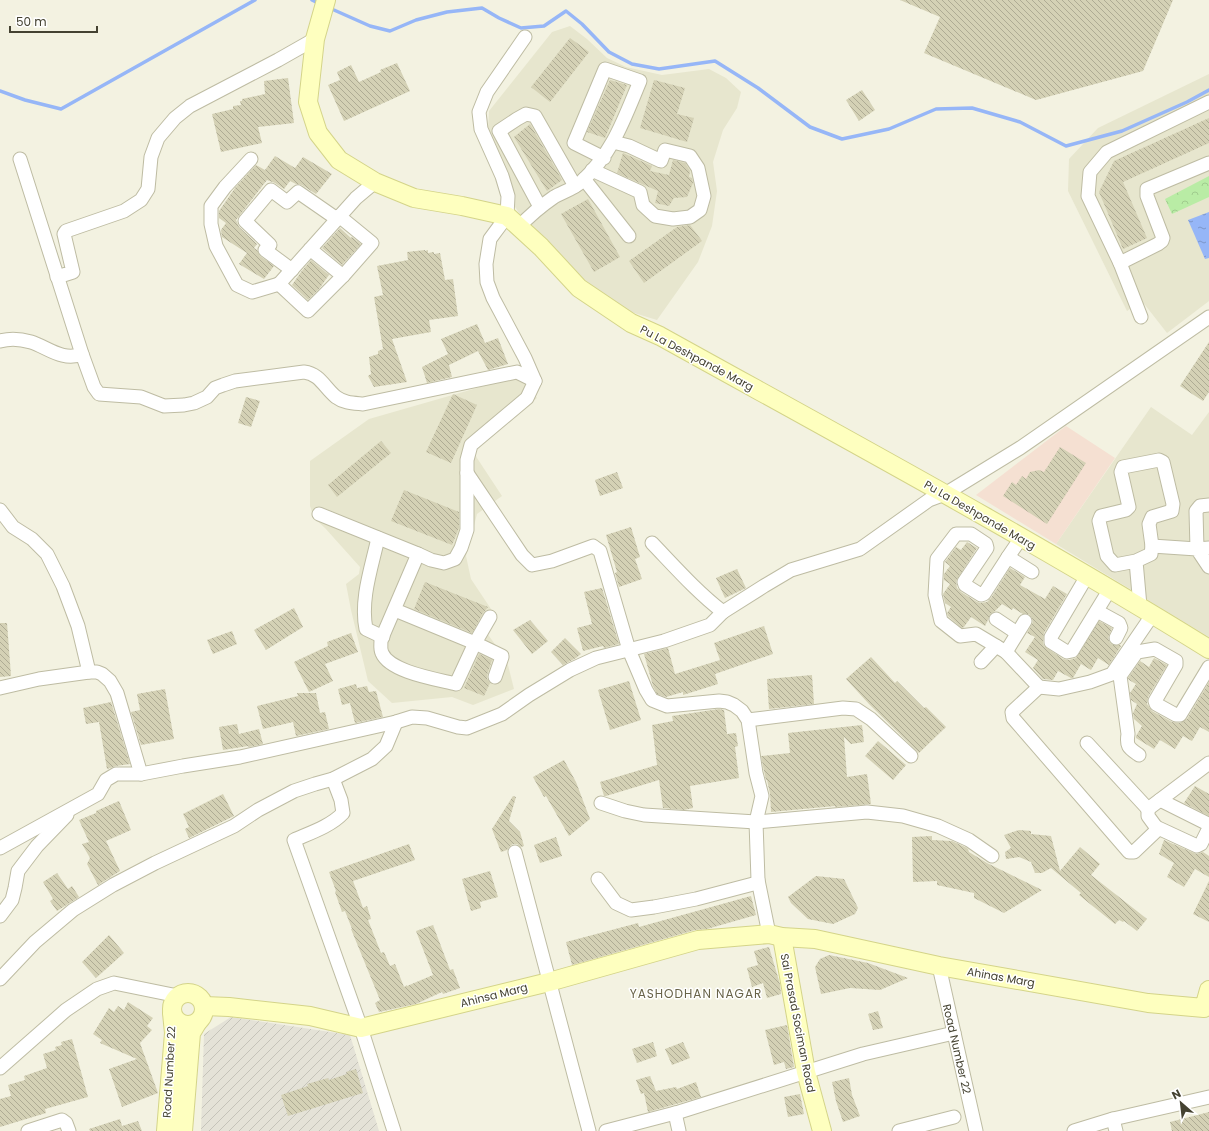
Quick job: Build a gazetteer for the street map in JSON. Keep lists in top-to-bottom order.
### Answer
{
  "streets": {
    "street": [
      "Pu La Deshpande Marg",
      "Ahinas Marg",
      "Ahinsa Marg",
      "Sai Prasad Sociman Road",
      "Road Number 22"
    ]
  },
  "crossings": [
    ["Ahinas Marg", "Ahinsa Marg"],
    ["Ahinas Marg", "Sai Prasad Sociman Road"],
    ["Ahinas Marg", "Road Number 22"],
    ["Ahinsa Marg", "Sai Prasad Sociman Road"],
    ["Ahinsa Marg", "Road Number 22"]
  ],
  "districts": ["YASHODHAN NAGAR"],
  "scale_bar": "50 m",
  "north": "top left"
}
